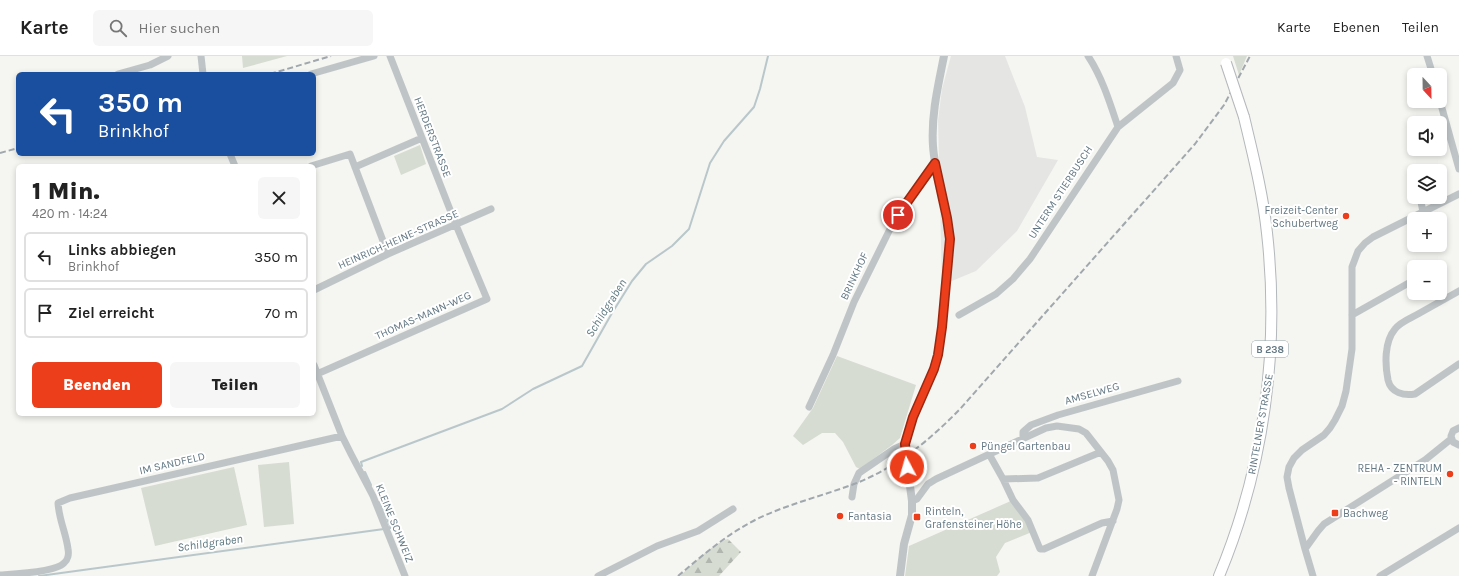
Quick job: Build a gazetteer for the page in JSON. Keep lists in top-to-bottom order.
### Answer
{
  "streets": {
    "main road": ["B 238", "RINTELNER STRASSE"],
    "street": [
      "HERDERSTRASSE",
      "UNTERM STIERBUSCH",
      "HEINRICH-HEINE-STRASSE",
      "BRINKHOF",
      "THOMAS-MANN-WEG",
      "AMSELWEG",
      "IM SANDFELD",
      "KLEINE SCHWEIZ"
    ]
  },
  "crossings": [
    ["HERDERSTRASSE", "HEINRICH-HEINE-STRASSE"],
    ["HERDERSTRASSE", "THOMAS-MANN-WEG"],
    ["HEINRICH-HEINE-STRASSE", "THOMAS-MANN-WEG"],
    ["IM SANDFELD", "KLEINE SCHWEIZ"]
  ],
  "water": ["Schildgraben"],
  "places": {
    "other": [
      "Freizeit-Center Schubertweg",
      "Püngel Gartenbau",
      "REHA - ZENTRUM - RINTELN",
      "Fantasia"
    ],
    "transit": ["Bachweg", "Rinteln, Grafensteiner Höhe"]
  },
  "north": "bottom",
  "page": {
    "header": "Karte",
    "search": "Hier suchen",
    "nav": ["Karte", "Ebenen", "Teilen"],
    "map_buttons": ["+", "−"],
    "turn": ["350 m", "Brinkhof"],
    "heading": ["1 Min.", "420 m · 14:24"],
    "list": [
      {
        "name": "Links abbiegen",
        "note": "Brinkhof",
        "value": "350 m"
      },
      {
        "name": "Ziel erreicht",
        "value": "70 m"
      }
    ],
    "buttons": ["Beenden", "Teilen"]
  }
}
